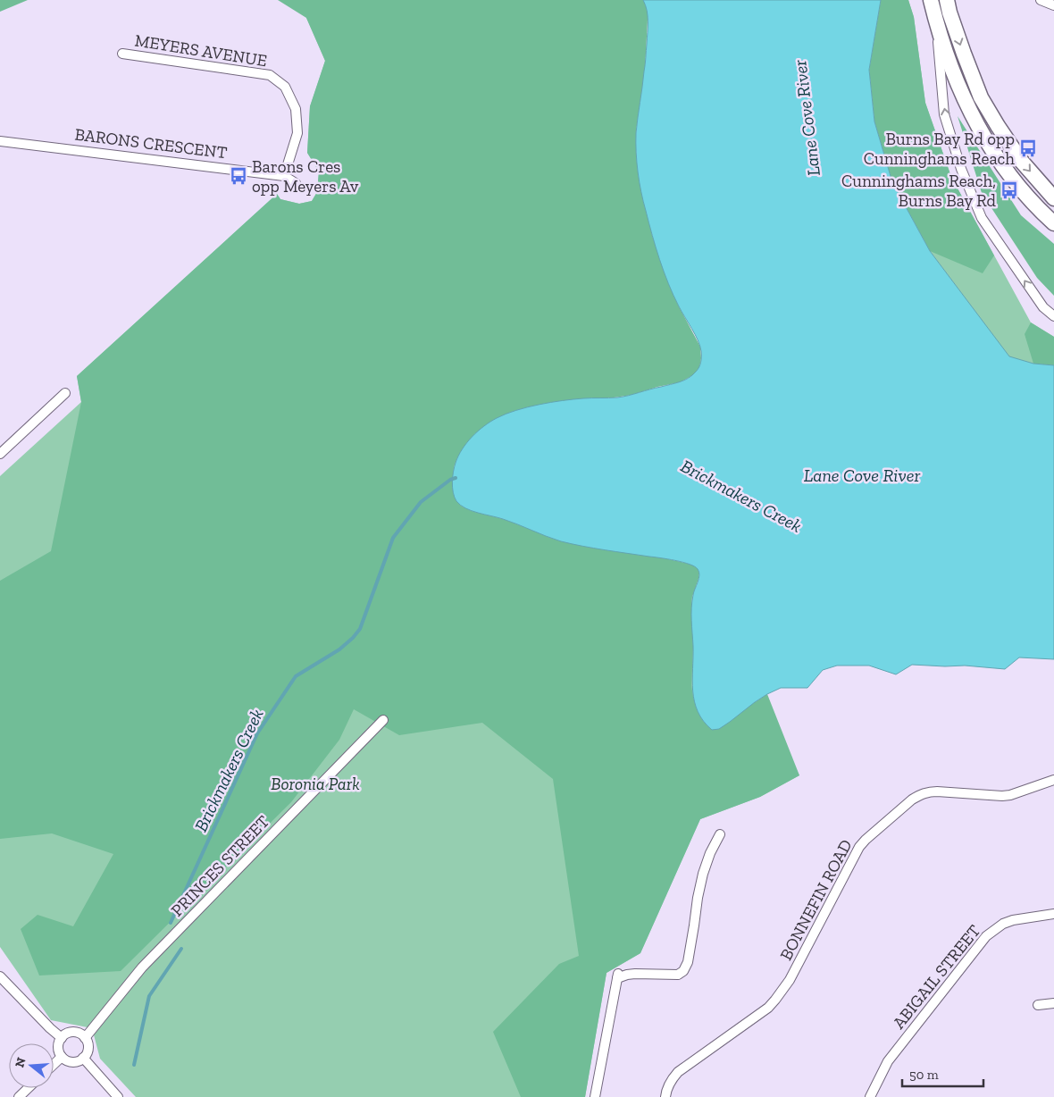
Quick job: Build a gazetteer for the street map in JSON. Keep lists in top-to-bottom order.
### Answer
{
  "streets": {
    "street": [
      "MEYERS AVENUE",
      "BARONS CRESCENT",
      "PRINCES STREET",
      "BONNEFIN ROAD",
      "ABIGAIL STREET"
    ]
  },
  "crossings": [
    ["MEYERS AVENUE", "BARONS CRESCENT"]
  ],
  "water": ["Lane Cove River", "Brickmakers Creek"],
  "parks": ["Boronia Park"],
  "places": {
    "bus stop": ["Burns Bay Rd opp Cunninghams Reach", "Barons Cres opp Meyers Av", "Cunninghams Reach, Burns Bay Rd"]
  },
  "scale_bar": "50 m",
  "north": "left"
}
